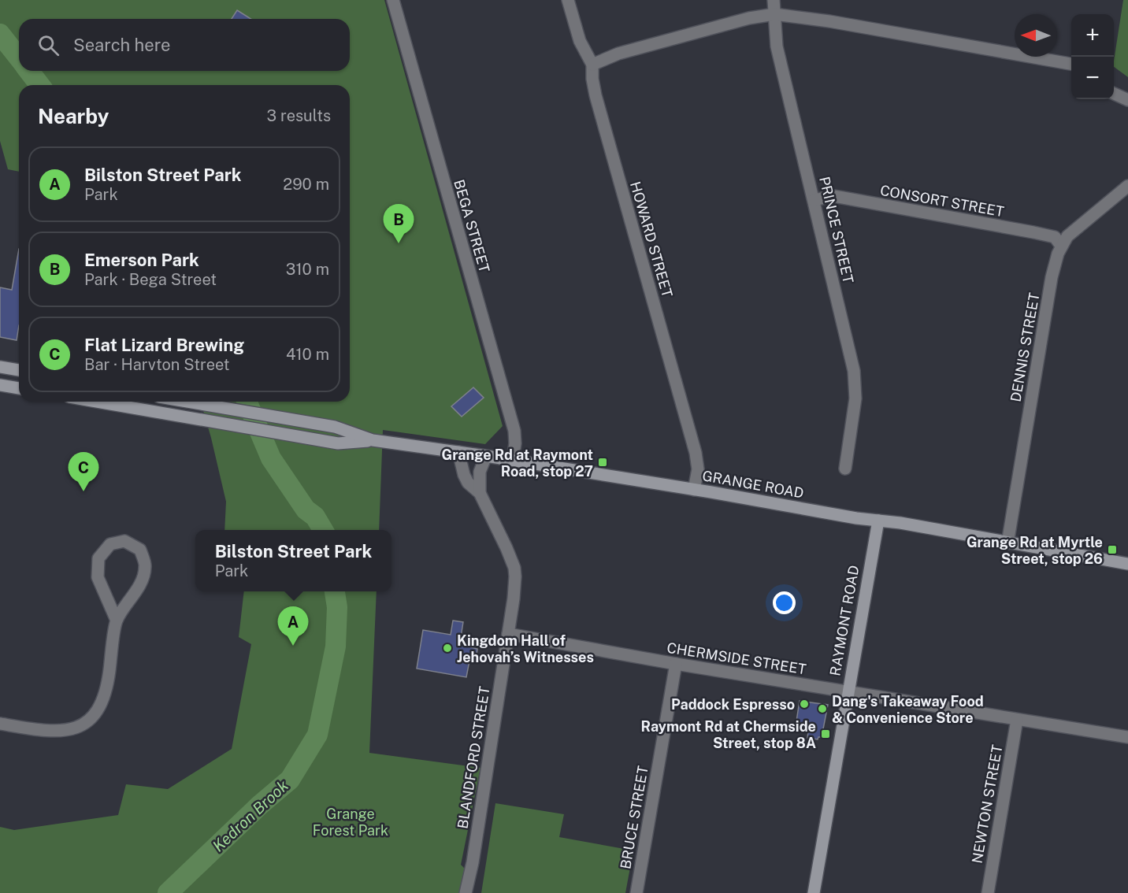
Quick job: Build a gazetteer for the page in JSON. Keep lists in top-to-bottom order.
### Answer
{
  "streets": {
    "main road": ["GRANGE ROAD", "RAYMONT ROAD"],
    "street": [
      "CONSORT STREET",
      "BEGA STREET",
      "PRINCE STREET",
      "HOWARD STREET",
      "DENNIS STREET",
      "CHERMSIDE STREET",
      "BLANDFORD STREET",
      "NEWTON STREET",
      "BRUCE STREET"
    ]
  },
  "crossings": [
    ["CONSORT STREET", "PRINCE STREET"],
    ["CONSORT STREET", "DENNIS STREET"],
    ["BEGA STREET", "GRANGE ROAD"],
    ["HOWARD STREET", "GRANGE ROAD"],
    ["DENNIS STREET", "GRANGE ROAD"],
    ["GRANGE ROAD", "RAYMONT ROAD"],
    ["GRANGE ROAD", "BLANDFORD STREET"],
    ["RAYMONT ROAD", "CHERMSIDE STREET"],
    ["CHERMSIDE STREET", "BLANDFORD STREET"],
    ["CHERMSIDE STREET", "NEWTON STREET"],
    ["CHERMSIDE STREET", "BRUCE STREET"]
  ],
  "water": ["Kedron Brook"],
  "parks": ["Grange Forest Park"],
  "places": {
    "transit": ["Grange Rd at Raymont Road, stop 27", "Grange Rd at Myrtle Street, stop 26", "Raymont Rd at Chermside Street, stop 8A"],
    "other": ["Kingdom Hall of Jehovah’s Witnesses", "Paddock Espresso", "Dang's Takeaway Food & Convenience Store"]
  },
  "north": "left",
  "page": {
    "map_buttons": ["+", "−"],
    "search": "Search here",
    "heading": ["Nearby", "3 results"],
    "list": [
      {
        "mark": "A",
        "name": "Bilston Street Park",
        "note": "Park",
        "value": "290 m"
      },
      {
        "mark": "B",
        "name": "Emerson Park",
        "note": "Park · Bega Street",
        "value": "310 m"
      },
      {
        "mark": "C",
        "name": "Flat Lizard Brewing",
        "note": "Bar · Harvton Street",
        "value": "410 m"
      }
    ],
    "pins": ["B", "C", "A"],
    "popup": ["Bilston Street Park", "Park"]
  }
}
